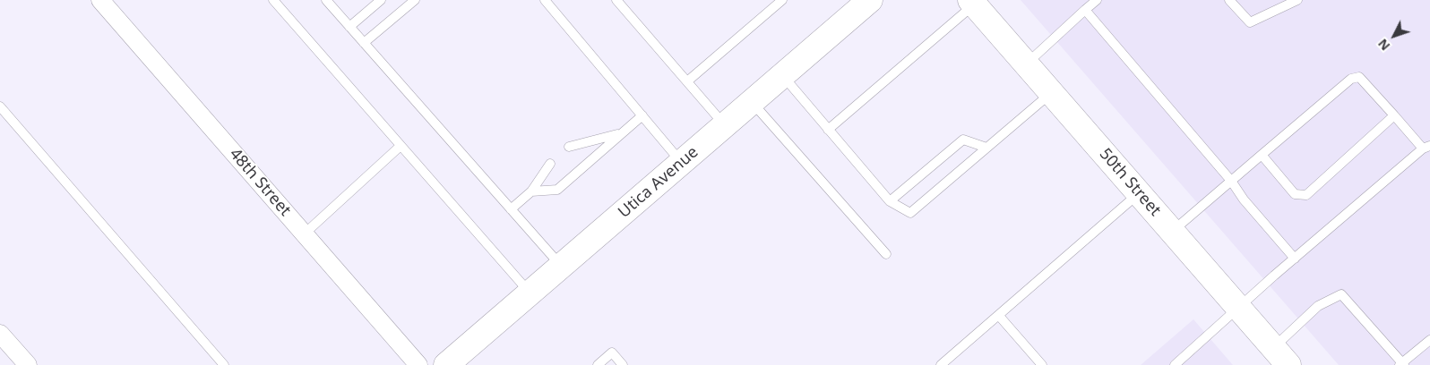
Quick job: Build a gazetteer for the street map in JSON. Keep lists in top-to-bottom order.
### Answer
{
  "streets": {
    "street": ["48th Street", "Utica Avenue", "50th Street"]
  },
  "north": "bottom left"
}
